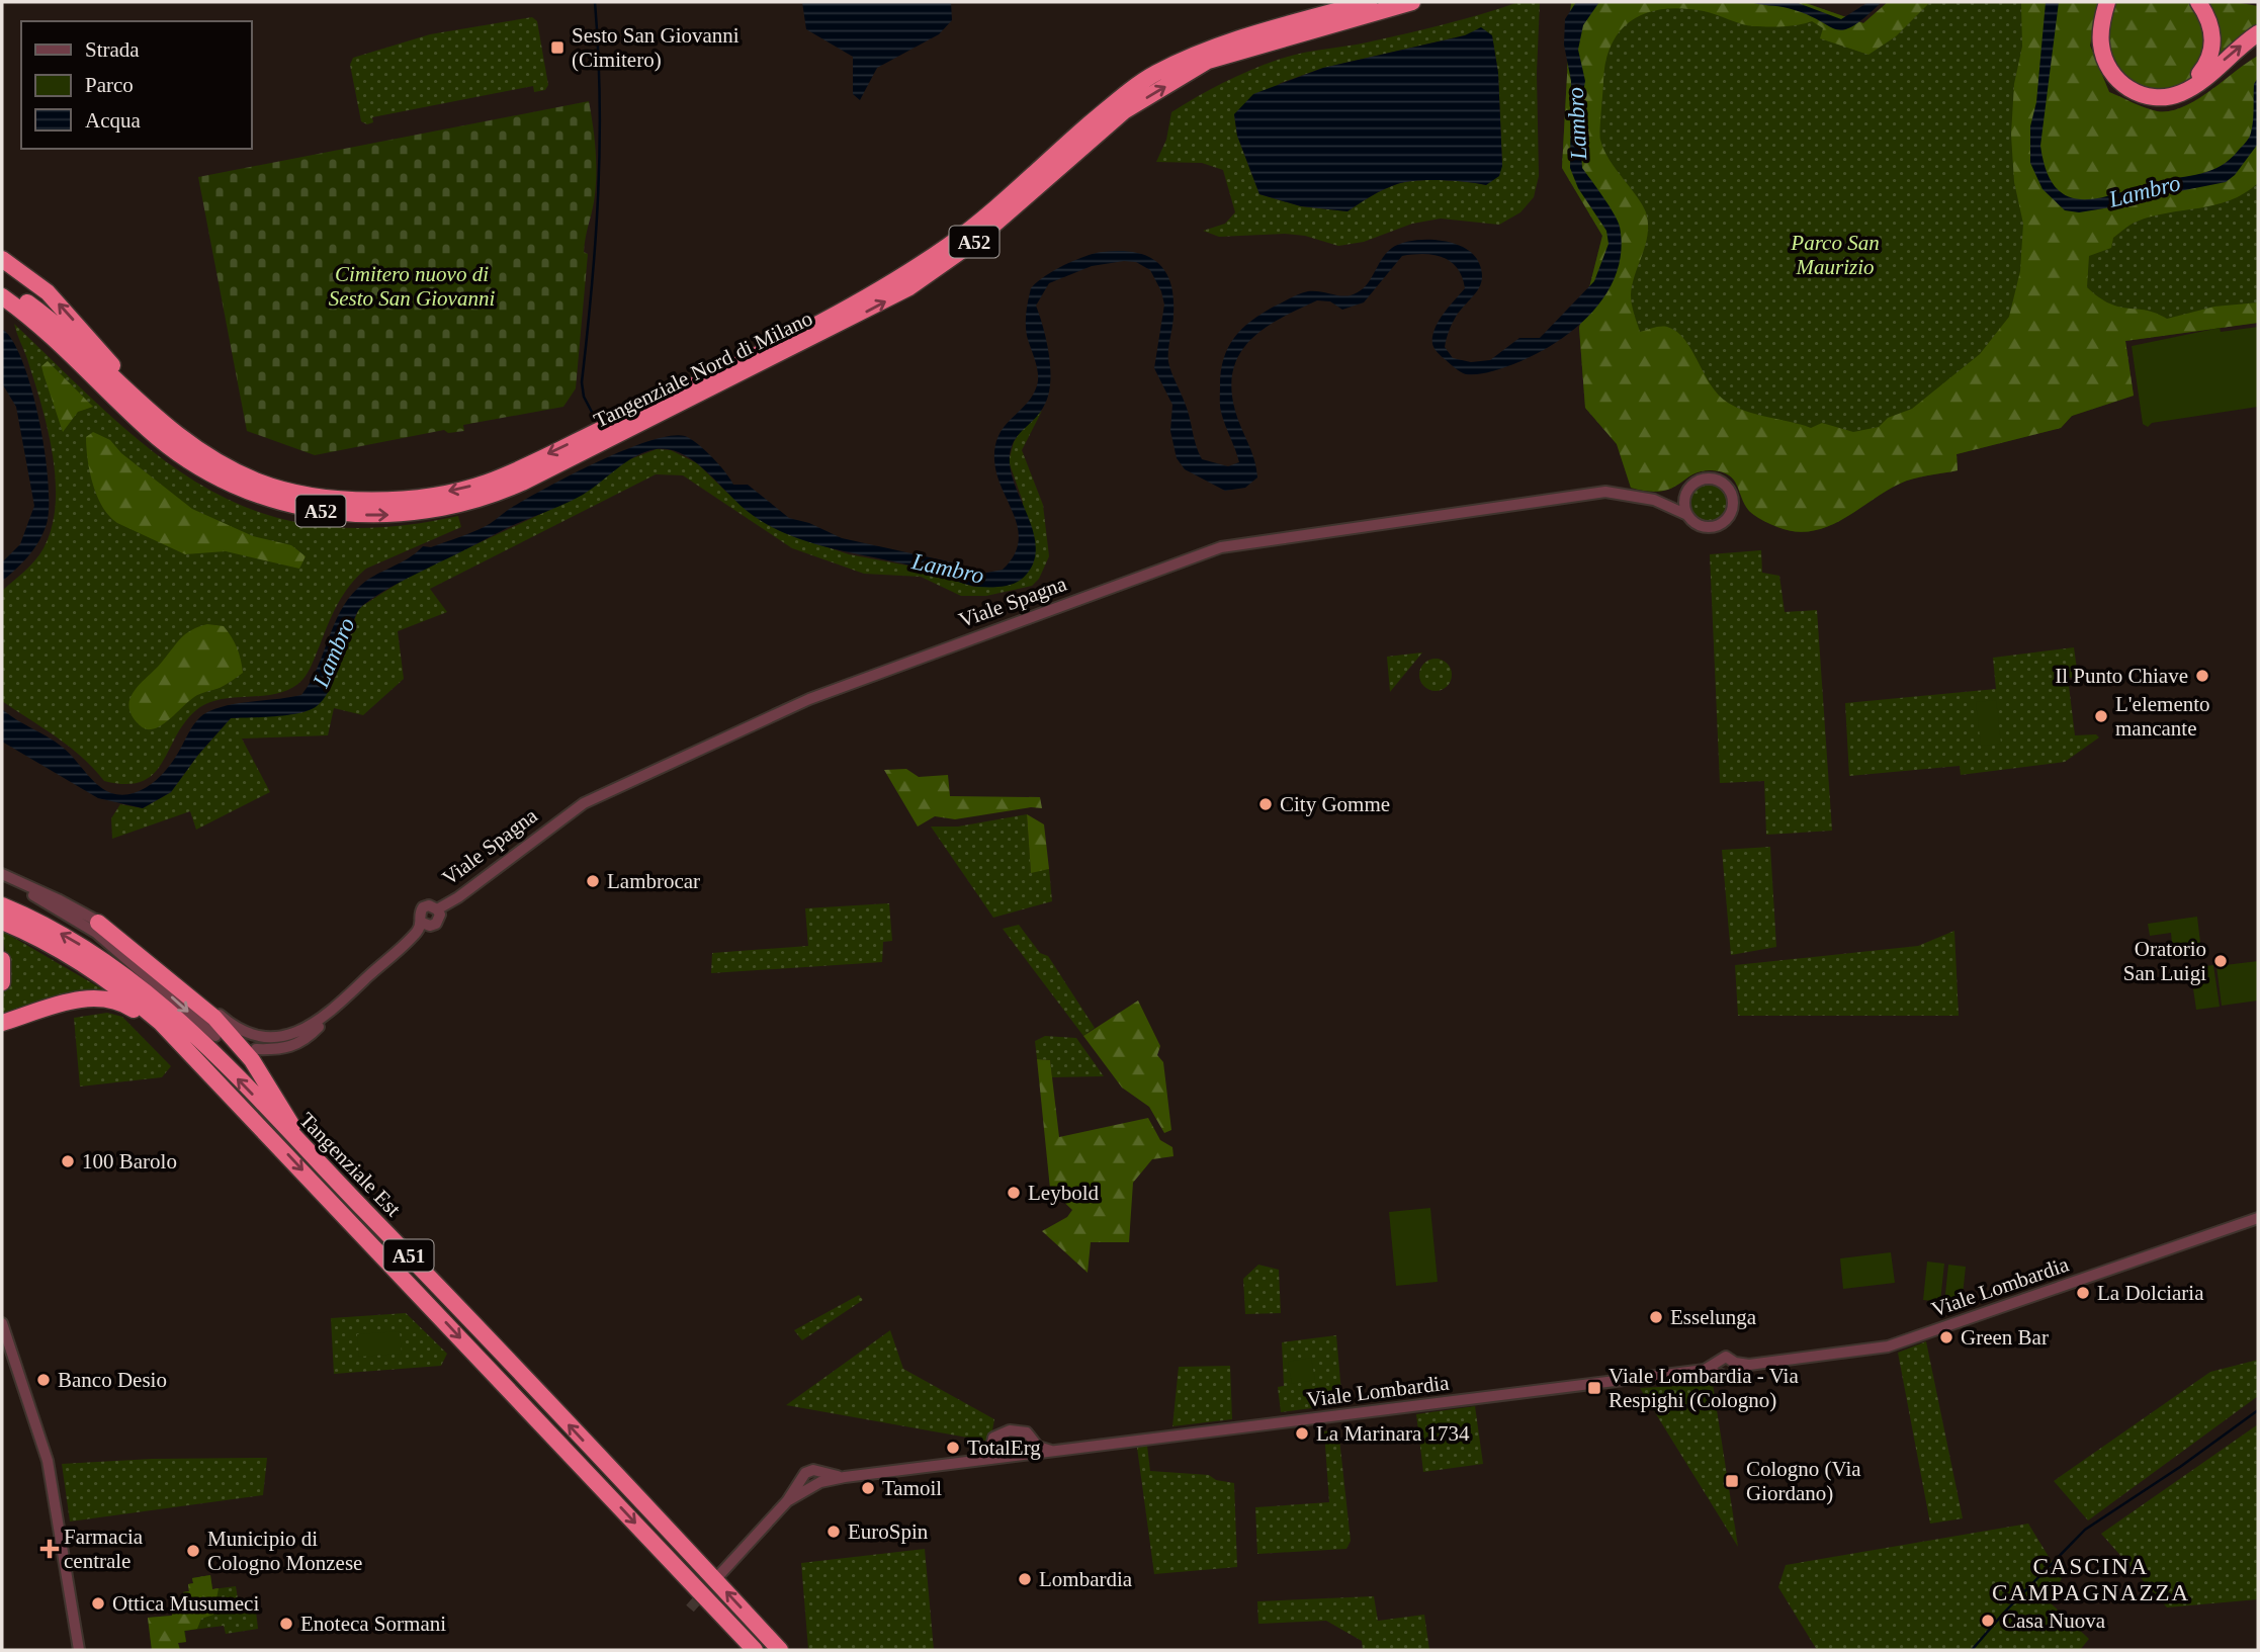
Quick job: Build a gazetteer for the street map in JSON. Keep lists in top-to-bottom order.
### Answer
{
  "streets": {
    "highway": [
      "A52",
      "Tangenziale Nord di Milano",
      "Tangenziale Est",
      "A51"
    ],
    "street": ["Viale Spagna", "Viale Lombardia"]
  },
  "districts": ["CASCINA CAMPAGNAZZA"],
  "water": ["Lambro"],
  "parks": ["Parco San Maurizio", "Cimitero nuovo di Sesto San Giovanni"],
  "places": {
    "transit": ["Sesto San Giovanni (Cimitero)", "Viale Lombardia - Via Respighi (Cologno)", "Cologno (Via Giordano)"],
    "other": [
      "Il Punto Chiave",
      "L'elemento mancante",
      "City Gomme",
      "Lambrocar",
      "Oratorio San Luigi",
      "100 Barolo",
      "Leybold",
      "La Dolciaria",
      "Esselunga",
      "Green Bar",
      "Banco Desio",
      "La Marinara 1734",
      "TotalErg",
      "Tamoil",
      "EuroSpin",
      "Municipio di Cologno Monzese",
      "Lombardia",
      "Ottica Musumeci",
      "Casa Nuova",
      "Enoteca Sormani"
    ],
    "health": ["Farmacia centrale"]
  },
  "legend": ["Strada", "Parco", "Acqua"]
}
